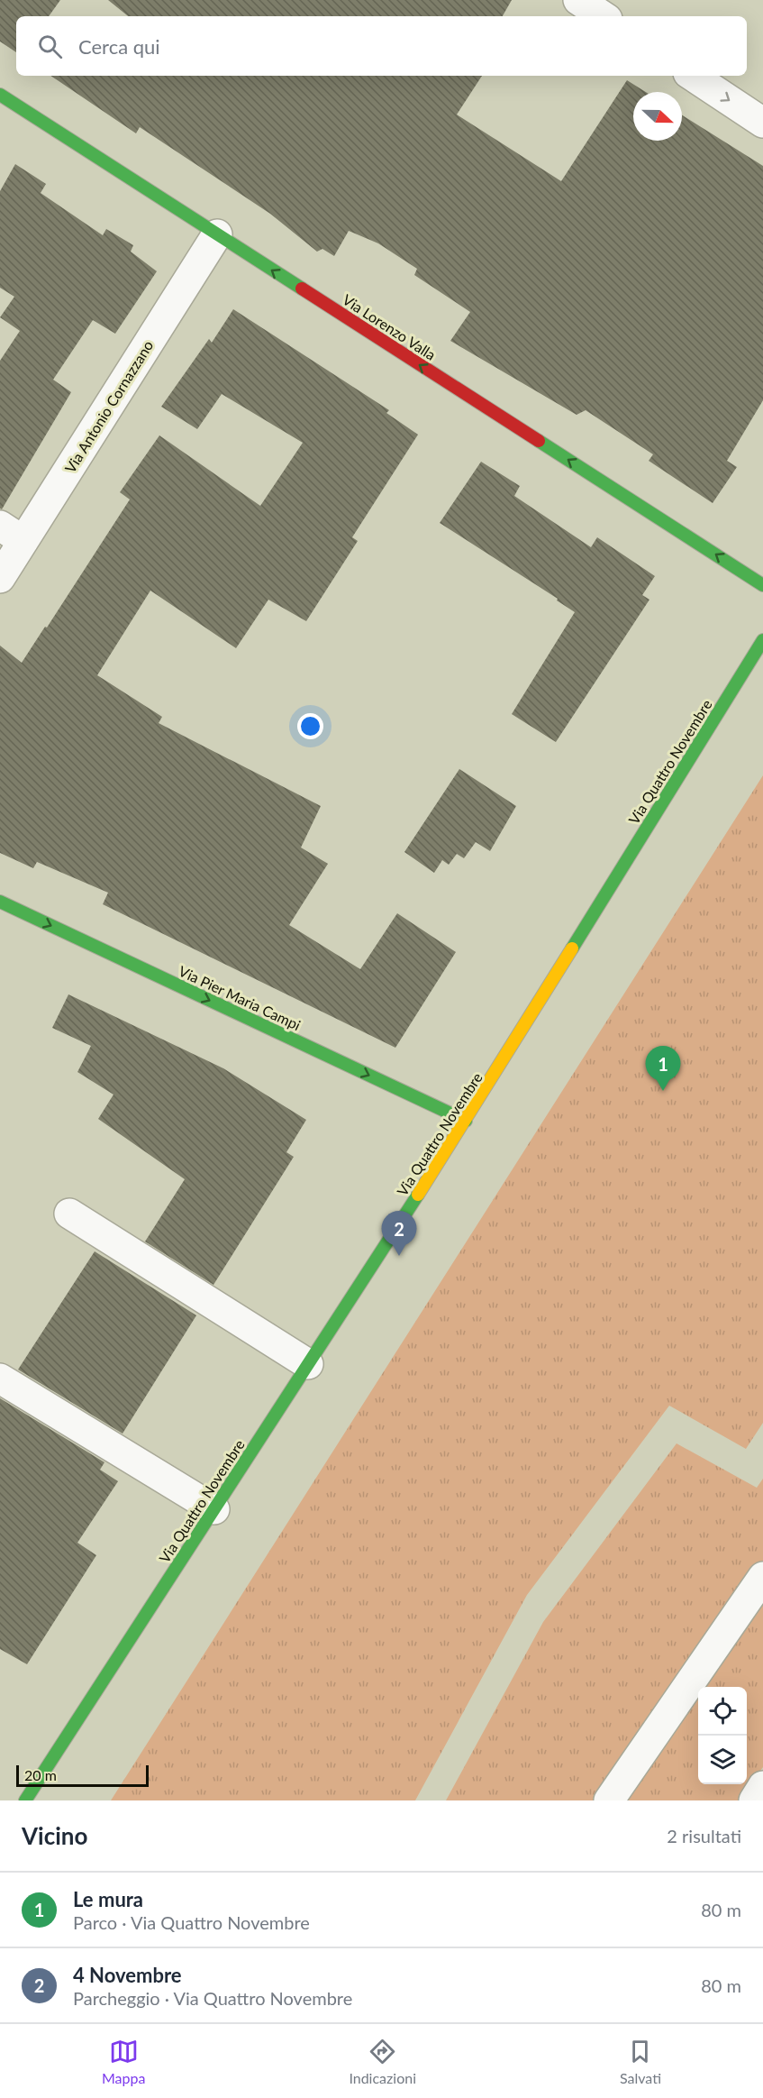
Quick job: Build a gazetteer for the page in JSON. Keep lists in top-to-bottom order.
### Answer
{
  "streets": {
    "street": [
      "Via Lorenzo Valla",
      "Via Antonio Cornazzano",
      "Via Quattro Novembre",
      "Via Pier Maria Campi"
    ]
  },
  "crossings": [
    ["Via Lorenzo Valla", "Via Antonio Cornazzano"],
    ["Via Quattro Novembre", "Via Pier Maria Campi"]
  ],
  "one_way": ["Via Lorenzo Valla", "Via Pier Maria Campi"],
  "scale_bar": "20 m",
  "north": "right",
  "page": {
    "search": "Cerca qui",
    "pins": ["1", "2"],
    "scale": "20 m",
    "heading": ["Vicino", "2 risultati"],
    "list": [
      {
        "mark": "1",
        "name": "Le mura",
        "note": "Parco · Via Quattro Novembre",
        "value": "80 m"
      },
      {
        "mark": "2",
        "name": "4 Novembre",
        "note": "Parcheggio · Via Quattro Novembre",
        "value": "80 m"
      }
    ],
    "nav": ["Mappa", "Indicazioni", "Salvati"]
  }
}
